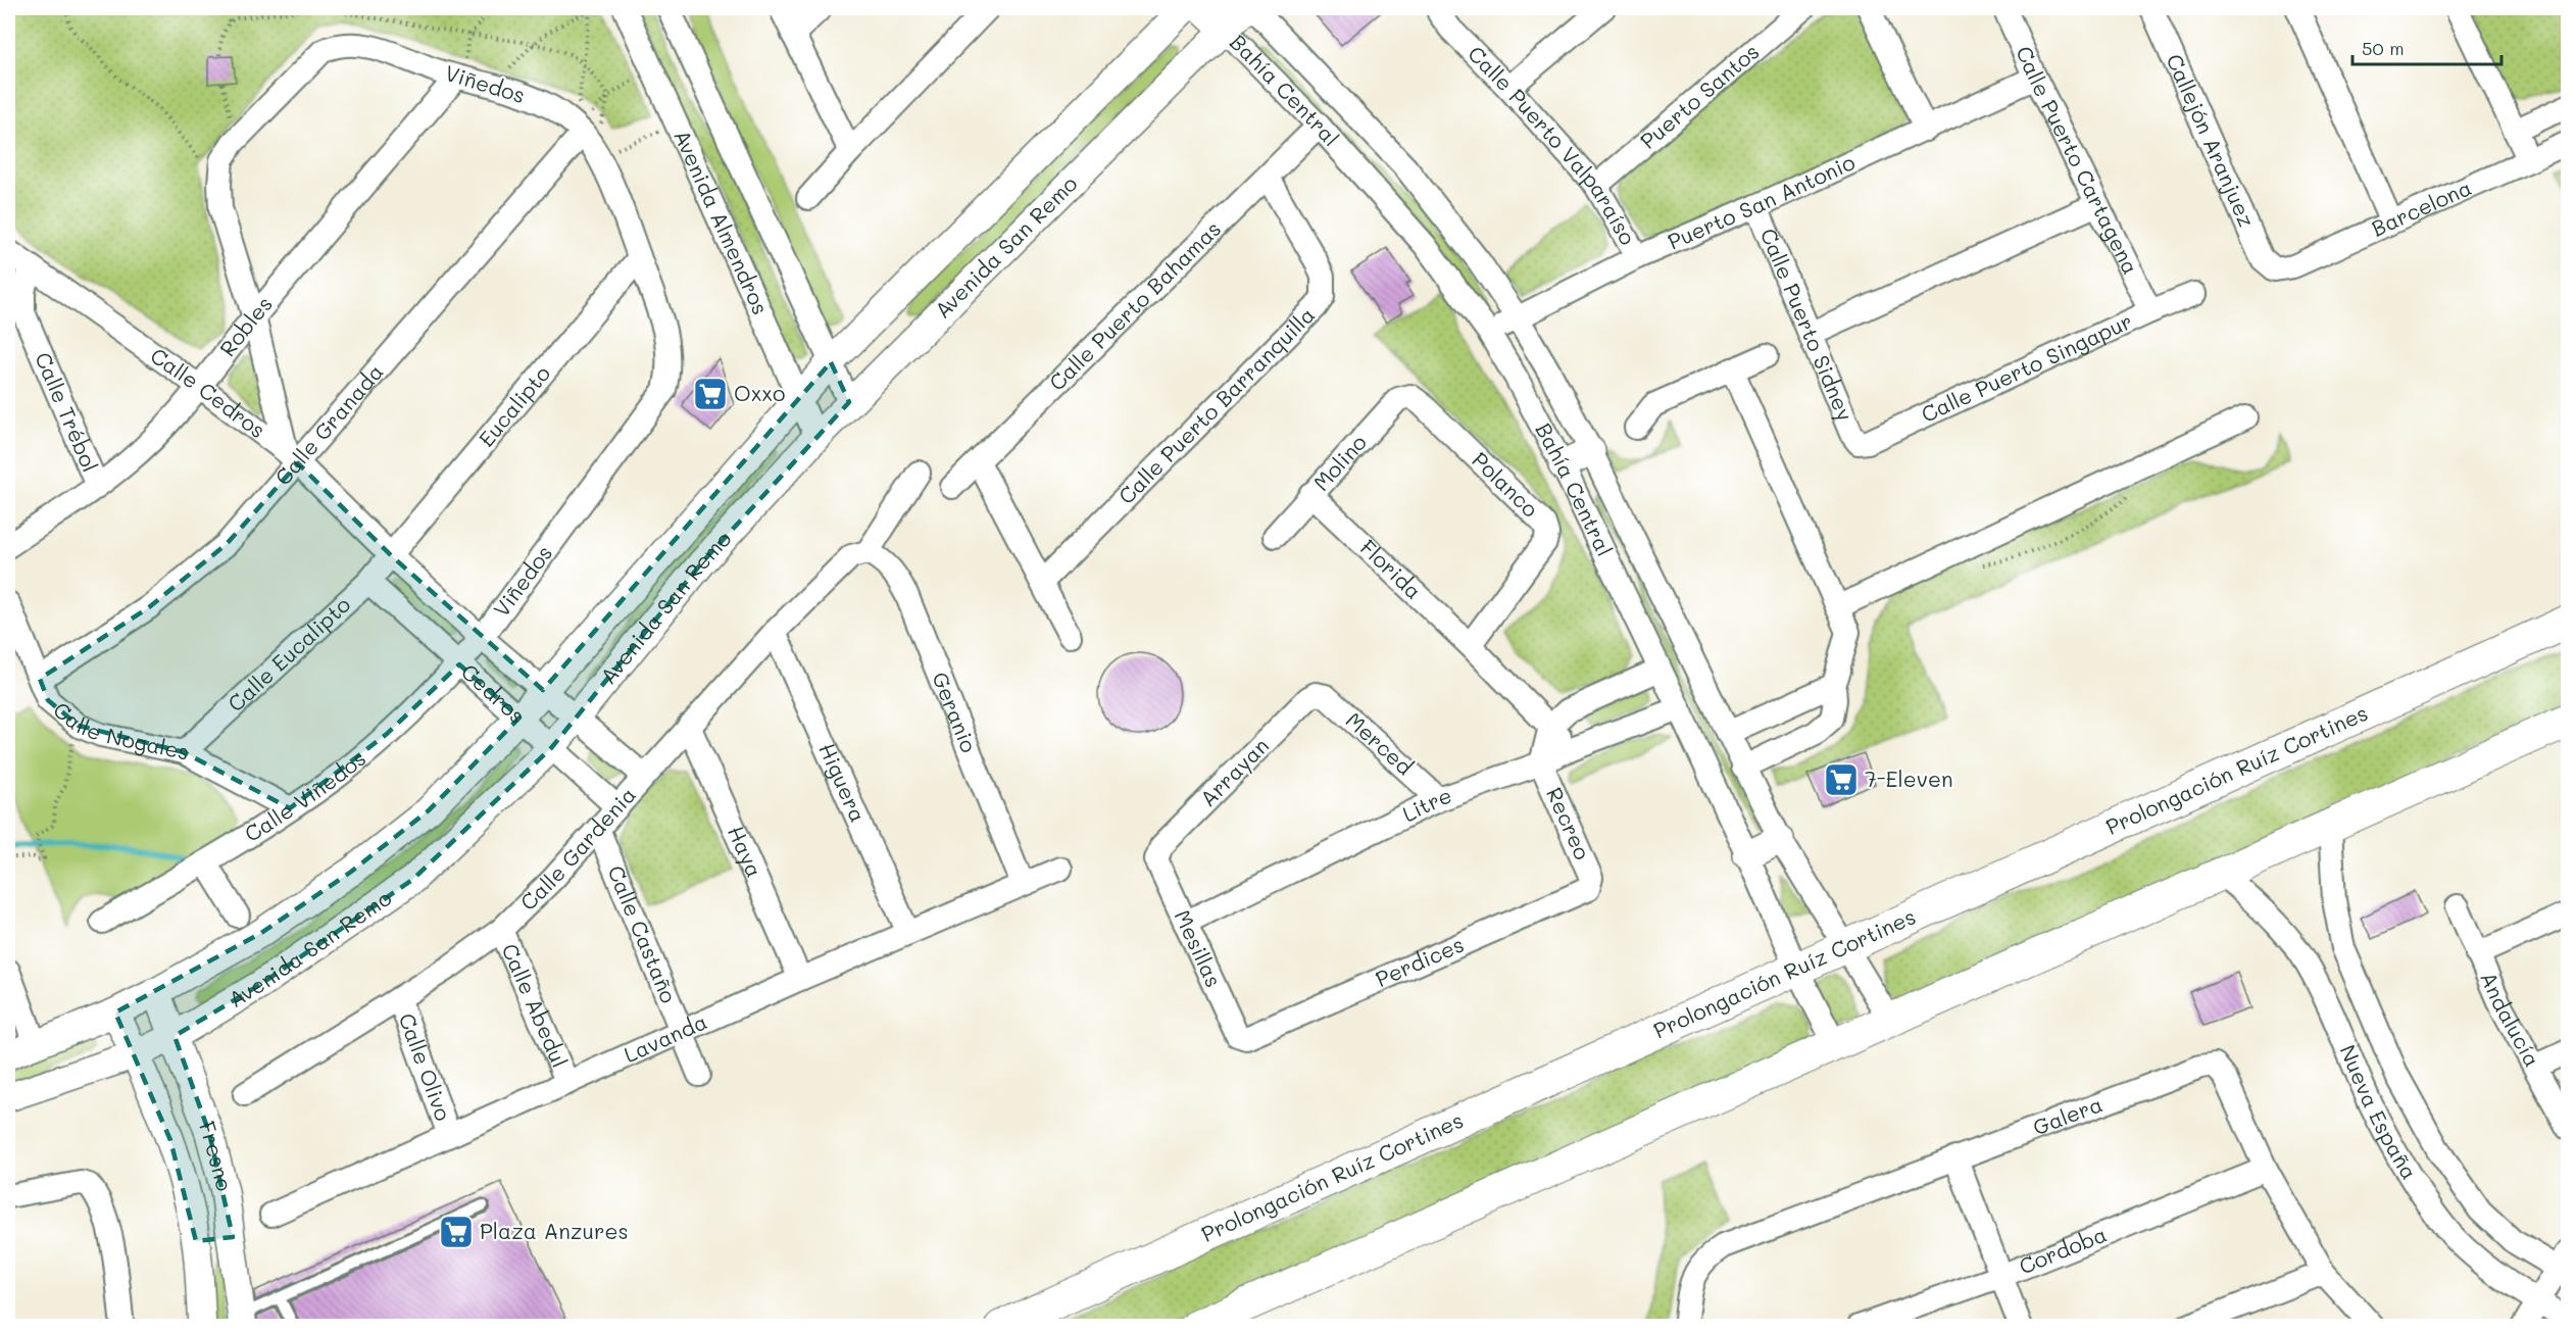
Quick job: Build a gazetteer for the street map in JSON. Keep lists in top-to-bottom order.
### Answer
{
  "streets": {
    "main road": ["Prolongación Ruíz Cortines"],
    "street": [
      "Viñedos",
      "Bahía Central",
      "Puerto Santos",
      "Callejón Aranjuez",
      "Calle Puerto Valparaíso",
      "Calle Puerto Cartagena",
      "Puerto San Antonio",
      "Barcelona",
      "Avenida Almendros",
      "Avenida San Remo",
      "Calle Puerto Bahamas",
      "Calle Puerto Sidney",
      "Robles",
      "Calle Puerto Singapur",
      "Calle Cedros",
      "Calle Puerto Barranquilla",
      "Eucalipto",
      "Calle Trébol",
      "Calle Granada",
      "Molino",
      "Polanco",
      "Florida",
      "Calle Eucalipto",
      "Cedros",
      "Geranio",
      "Calle Nogales",
      "Merced",
      "Arrayan",
      "Higuera",
      "Calle Viñedos",
      "Litre",
      "Recreo",
      "Calle Gardenia",
      "Haya",
      "Calle Castaño",
      "Mesillas",
      "Perdices",
      "Calle Abedul",
      "Andalucía",
      "Lavanda",
      "Calle Olivo",
      "Nueva España",
      "Galera",
      "Fresno",
      "Cordoba"
    ]
  },
  "crossings": [
    ["Viñedos", "Robles"],
    ["Viñedos", "Calle Cedros"],
    ["Viñedos", "Eucalipto"],
    ["Viñedos", "Calle Granada"],
    ["Viñedos", "Cedros"],
    ["Viñedos", "Calle Viñedos"],
    ["Bahía Central", "Puerto San Antonio"],
    ["Bahía Central", "Avenida San Remo"],
    ["Bahía Central", "Calle Puerto Bahamas"],
    ["Bahía Central", "Prolongación Ruíz Cortines"],
    ["Bahía Central", "Litre"],
    ["Puerto Santos", "Calle Puerto Valparaíso"],
    ["Callejón Aranjuez", "Barcelona"],
    ["Calle Puerto Valparaíso", "Puerto San Antonio"],
    ["Calle Puerto Cartagena", "Puerto San Antonio"],
    ["Calle Puerto Cartagena", "Calle Puerto Singapur"],
    ["Puerto San Antonio", "Calle Puerto Sidney"],
    ["Avenida Almendros", "Avenida San Remo"],
    ["Avenida San Remo", "Cedros"],
    ["Avenida San Remo", "Fresno"],
    ["Calle Puerto Bahamas", "Calle Puerto Barranquilla"],
    ["Calle Puerto Sidney", "Calle Puerto Singapur"],
    ["Robles", "Calle Cedros"],
    ["Robles", "Calle Trébol"],
    ["Calle Cedros", "Eucalipto"],
    ["Calle Cedros", "Calle Trébol"],
    ["Calle Cedros", "Calle Granada"],
    ["Calle Cedros", "Calle Eucalipto"],
    ["Calle Cedros", "Cedros"],
    ["Eucalipto", "Calle Eucalipto"],
    ["Eucalipto", "Cedros"],
    ["Calle Granada", "Calle Nogales"],
    ["Molino", "Polanco"],
    ["Molino", "Florida"],
    ["Polanco", "Florida"],
    ["Florida", "Litre"],
    ["Calle Eucalipto", "Cedros"],
    ["Calle Eucalipto", "Calle Nogales"],
    ["Cedros", "Calle Viñedos"],
    ["Cedros", "Calle Gardenia"],
    ["Geranio", "Calle Gardenia"],
    ["Geranio", "Lavanda"],
    ["Calle Nogales", "Calle Viñedos"],
    ["Merced", "Arrayan"],
    ["Merced", "Litre"],
    ["Arrayan", "Mesillas"],
    ["Higuera", "Calle Gardenia"],
    ["Higuera", "Lavanda"],
    ["Litre", "Recreo"],
    ["Litre", "Mesillas"],
    ["Recreo", "Perdices"],
    ["Calle Gardenia", "Haya"],
    ["Calle Gardenia", "Calle Castaño"],
    ["Calle Gardenia", "Calle Abedul"],
    ["Calle Gardenia", "Calle Olivo"],
    ["Haya", "Lavanda"],
    ["Calle Castaño", "Lavanda"],
    ["Mesillas", "Perdices"],
    ["Calle Abedul", "Lavanda"],
    ["Lavanda", "Calle Olivo"],
    ["Galera", "Cordoba"]
  ],
  "places": {
    "supermarket": ["Oxxo", "7-Eleven", "Plaza Anzures"]
  },
  "scale_bar": "50 m"
}
